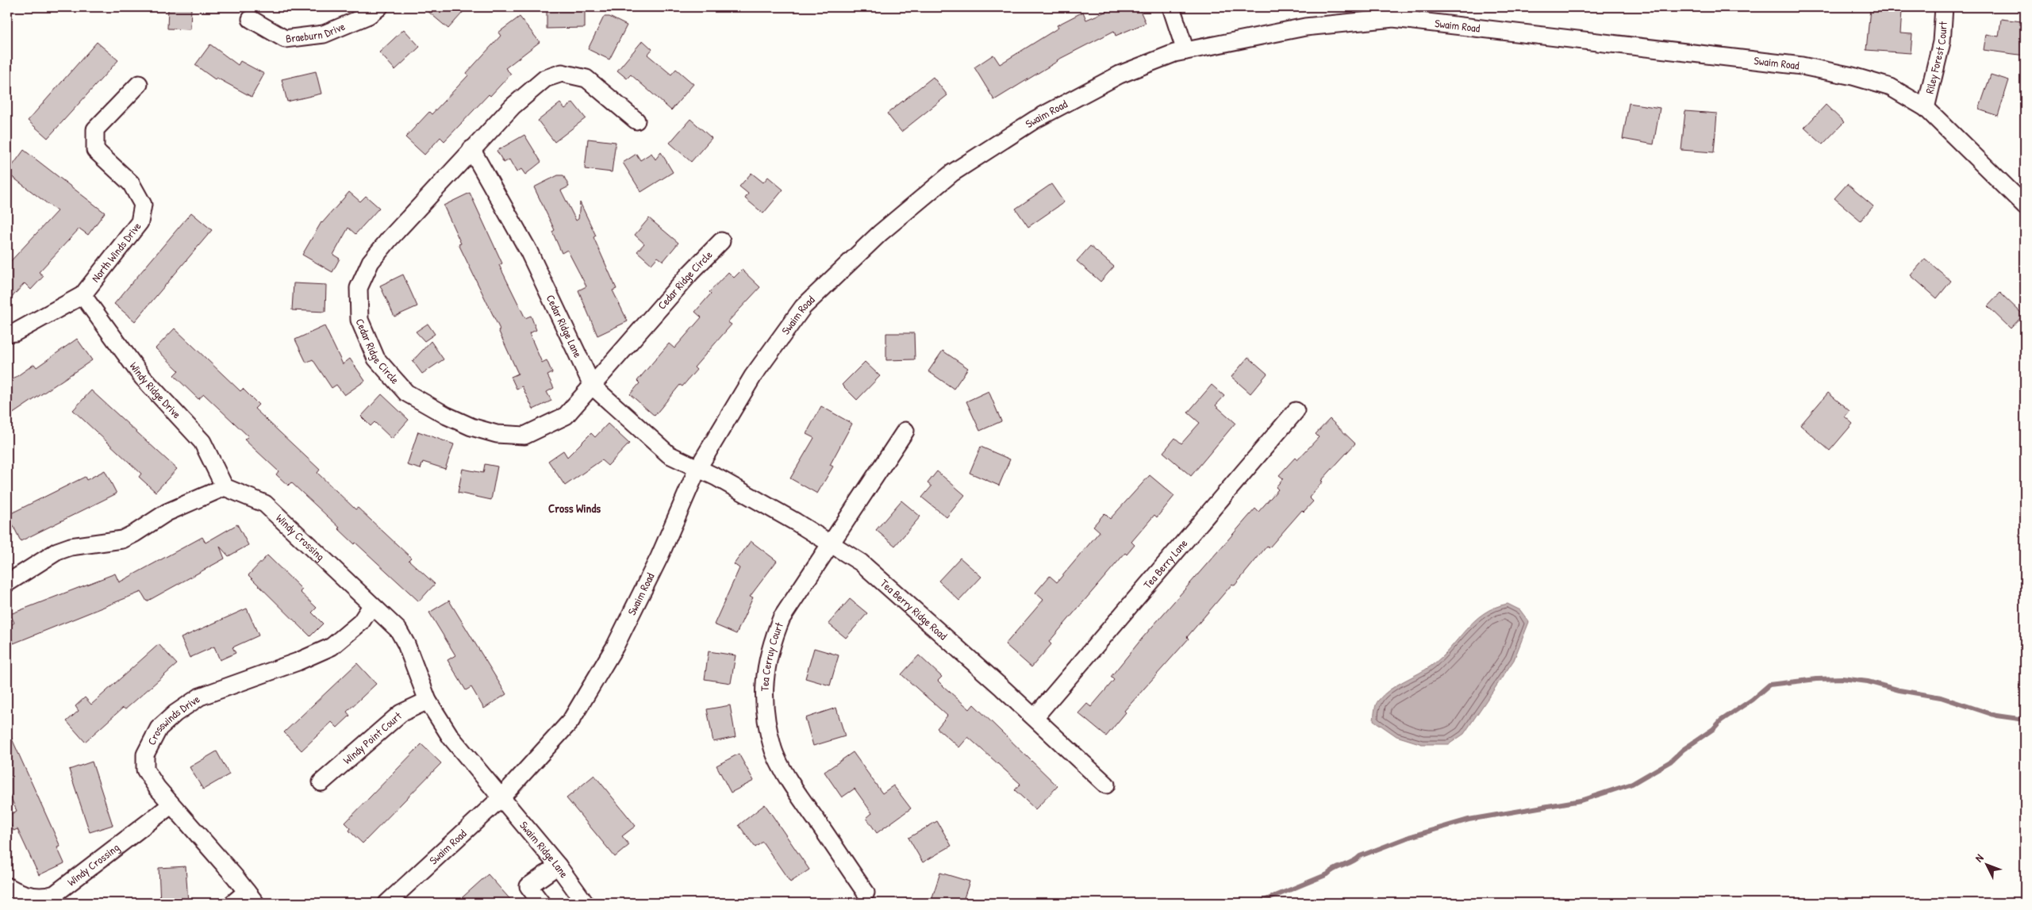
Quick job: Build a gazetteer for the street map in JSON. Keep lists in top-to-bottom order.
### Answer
{
  "streets": {
    "street": [
      "Swaim Road",
      "Braeburn Drive",
      "Riley Forest Court",
      "North Winds Drive",
      "Cedar Ridge Circle",
      "Cedar Ridge Lane",
      "Windy Ridge Drive",
      "Windy Crossing",
      "Tea Berry Lane",
      "Tea Berry Ridge Road",
      "Tea Cerruy Court",
      "Crosswinds Drive",
      "Windy Point Court",
      "Swaim Ridge Lane"
    ]
  },
  "crossings": [
    ["Swaim Road", "Riley Forest Court"],
    ["Swaim Road", "Cedar Ridge Lane"],
    ["Swaim Road", "Windy Crossing"],
    ["Swaim Road", "Tea Berry Ridge Road"],
    ["Swaim Road", "Swaim Ridge Lane"],
    ["North Winds Drive", "Windy Ridge Drive"],
    ["Cedar Ridge Circle", "Cedar Ridge Lane"],
    ["Cedar Ridge Lane", "Tea Berry Ridge Road"],
    ["Windy Ridge Drive", "Windy Crossing"],
    ["Windy Crossing", "Crosswinds Drive"],
    ["Windy Crossing", "Windy Point Court"],
    ["Windy Crossing", "Swaim Ridge Lane"],
    ["Tea Berry Lane", "Tea Berry Ridge Road"],
    ["Tea Berry Ridge Road", "Tea Cerruy Court"]
  ],
  "districts": ["Cross Winds"],
  "north": "top left"
}
